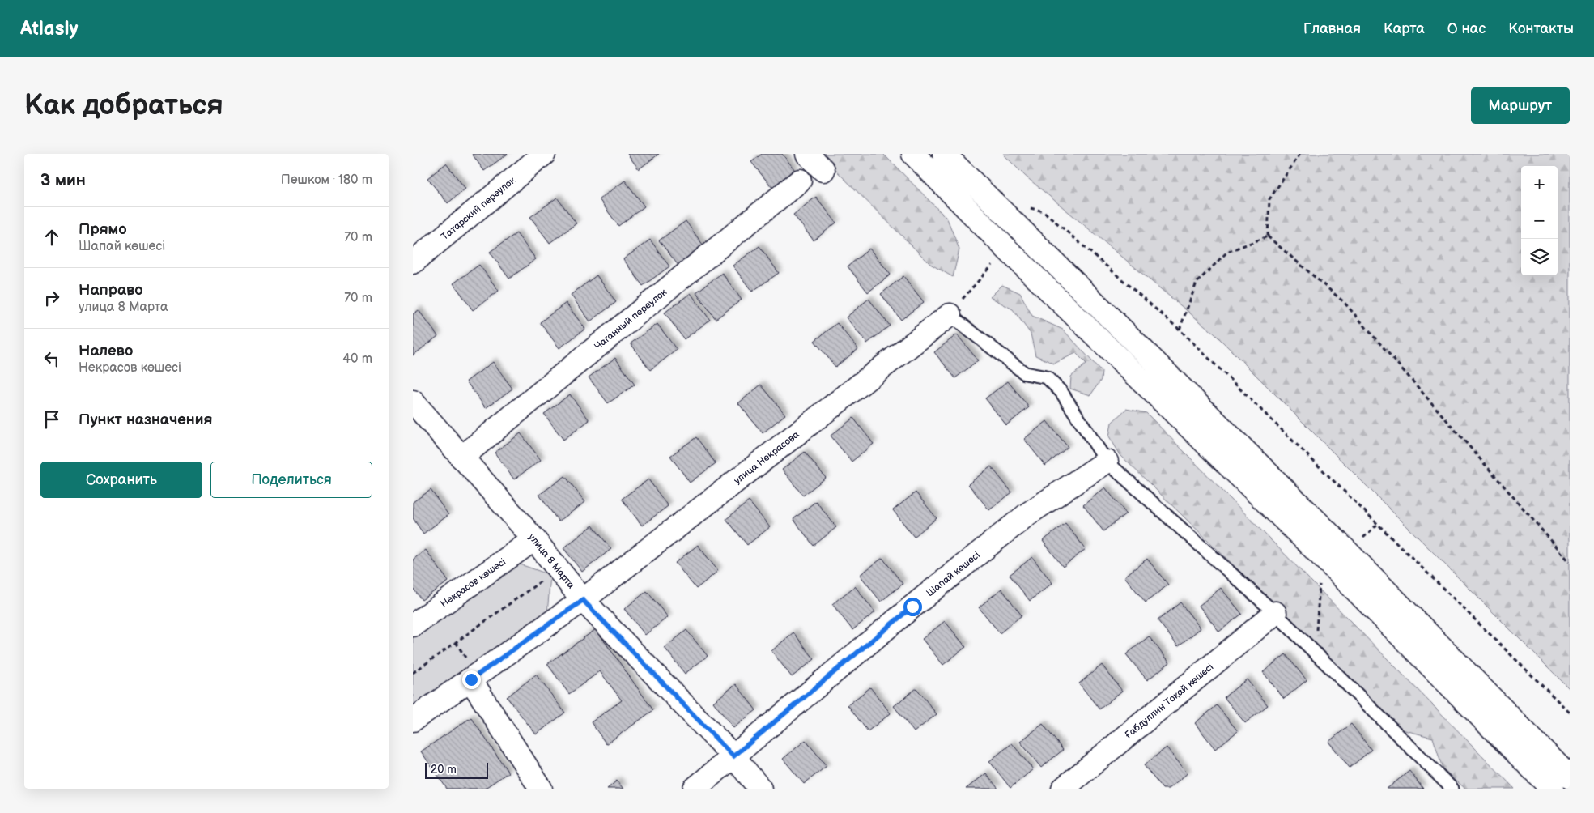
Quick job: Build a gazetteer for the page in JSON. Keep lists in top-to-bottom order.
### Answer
{
  "streets": {
    "street": [
      "Татарский переулок",
      "Чаганный переулок",
      "улица Некрасова",
      "улица 8 Марта",
      "Шапай көшесі",
      "Некрасов көшесі",
      "Ғабдуллин Тоқай көшесі"
    ]
  },
  "crossings": [
    ["Чаганный переулок", "улица 8 Марта"],
    ["улица Некрасова", "улица 8 Марта"],
    ["улица 8 Марта", "Шапай көшесі"],
    ["улица 8 Марта", "Некрасов көшесі"]
  ],
  "scale_bar": "20 m",
  "page": {
    "header": "Atlasly",
    "nav": [
      "Главная",
      "Карта",
      "О нас",
      "Контакты"
    ],
    "buttons": [
      "Маршрут",
      ["Сохранить", "Поделиться"]
    ],
    "title": "Как добраться",
    "heading": ["3 мин", "Пешком · 180 m"],
    "map_buttons": ["+", "−"],
    "list": [
      ["Прямо", "Шапай көшесі", "70 m"],
      ["Направо", "улица 8 Марта", "70 m"],
      ["Налево", "Некрасов көшесі", "40 m"],
      "Пункт назначения"
    ],
    "scale": "20 m"
  }
}
